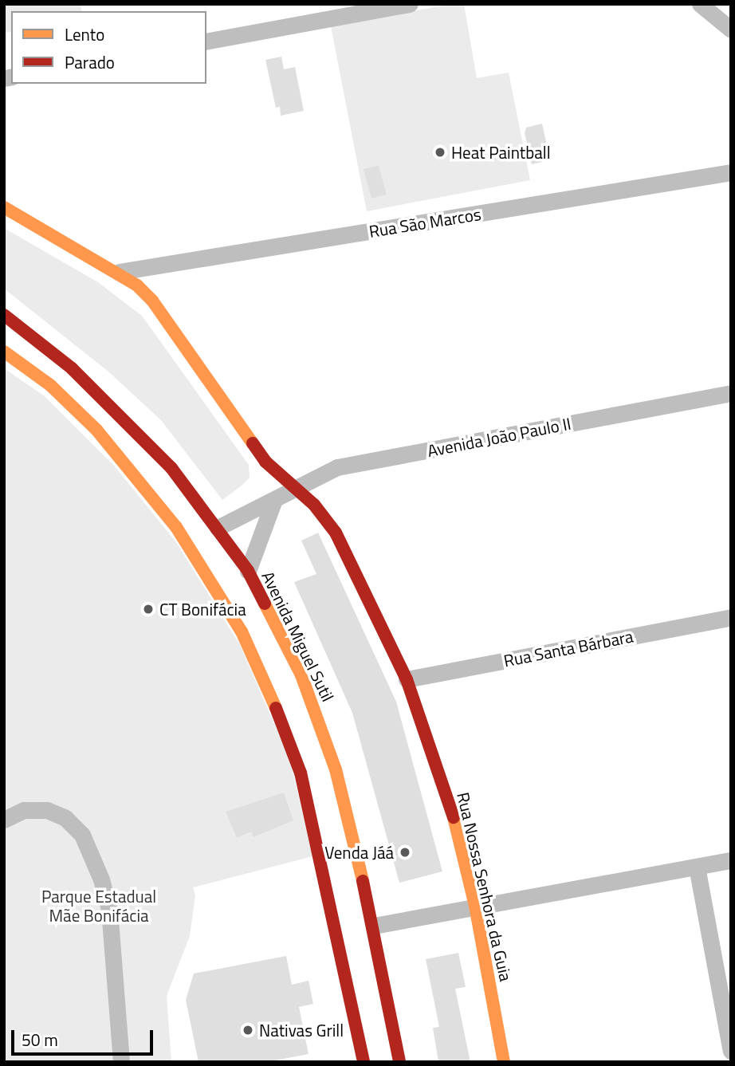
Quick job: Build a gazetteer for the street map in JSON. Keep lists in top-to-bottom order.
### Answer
{
  "streets": {
    "main road": ["Avenida Miguel Sutil", "Rua Nossa Senhora da Guia"],
    "street": ["Rua São Marcos", "Avenida João Paulo II", "Rua Santa Bárbara"]
  },
  "crossings": [
    ["Rua São Marcos", "Rua Nossa Senhora da Guia"],
    ["Avenida João Paulo II", "Avenida Miguel Sutil"],
    ["Avenida João Paulo II", "Rua Nossa Senhora da Guia"],
    ["Rua Santa Bárbara", "Rua Nossa Senhora da Guia"]
  ],
  "parks": ["Parque Estadual Mãe Bonifácia"],
  "places": [
    "Heat Paintball",
    "CT Bonifácia",
    "Venda Jáá",
    "Nativas Grill"
  ],
  "legend": ["Lento", "Parado"],
  "scale_bar": "50 m"
}
